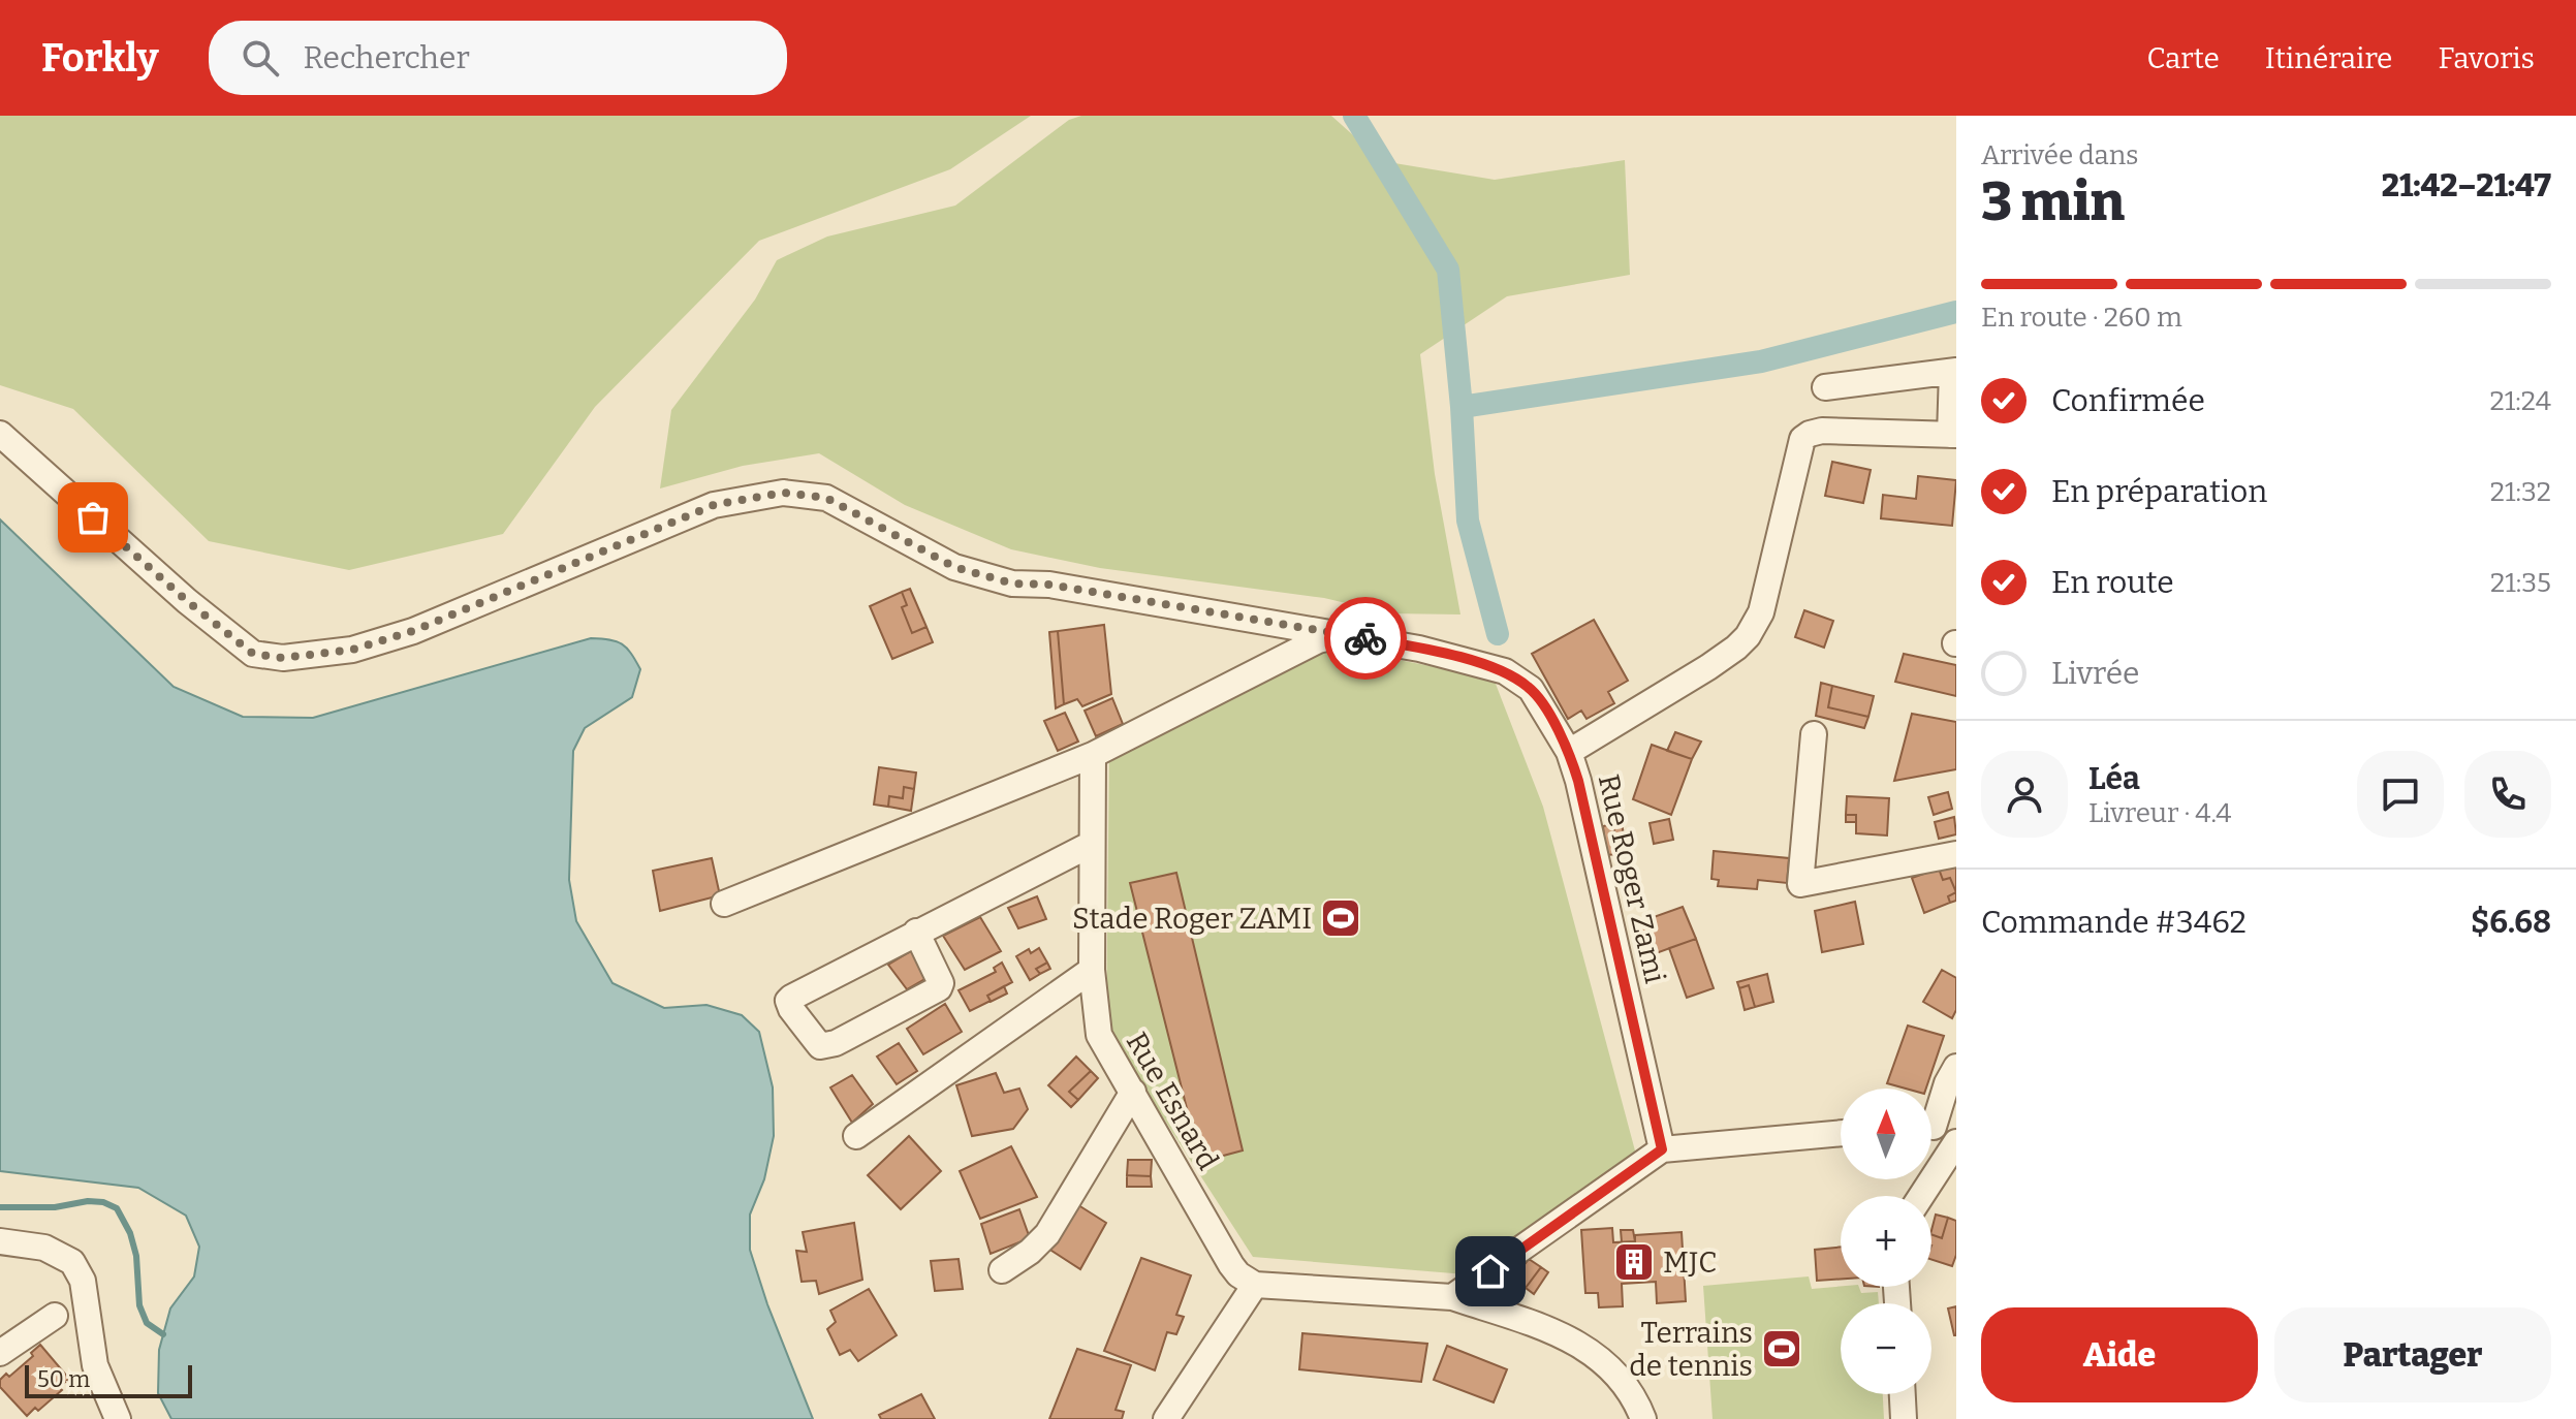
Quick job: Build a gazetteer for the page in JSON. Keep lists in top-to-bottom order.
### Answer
{
  "streets": {
    "street": ["Rue Roger Zami", "Rue Esnard"]
  },
  "places": {
    "sports": ["Stade Roger ZAMI", "Terrains de tennis"],
    "building": ["MJC"]
  },
  "scale_bar": "50 m",
  "north": "top",
  "page": {
    "header": "Forkly",
    "search": "Rechercher",
    "nav": ["Carte", "Itinéraire", "Favoris"],
    "heading": ["3 min", "Arrivée dans", "21:42–21:47"],
    "panel": [
      "Léa",
      "Livreur · 4.4",
      "Commande #3462",
      "$6.68"
    ],
    "bar": "En route · 260 m",
    "list": [
      ["Confirmée", "21:24"],
      ["En préparation", "21:32"],
      ["En route", "21:35"],
      "Livrée"
    ],
    "map_buttons": ["+", "−"],
    "buttons": ["Aide", "Partager"],
    "scale": "50 m"
  }
}
